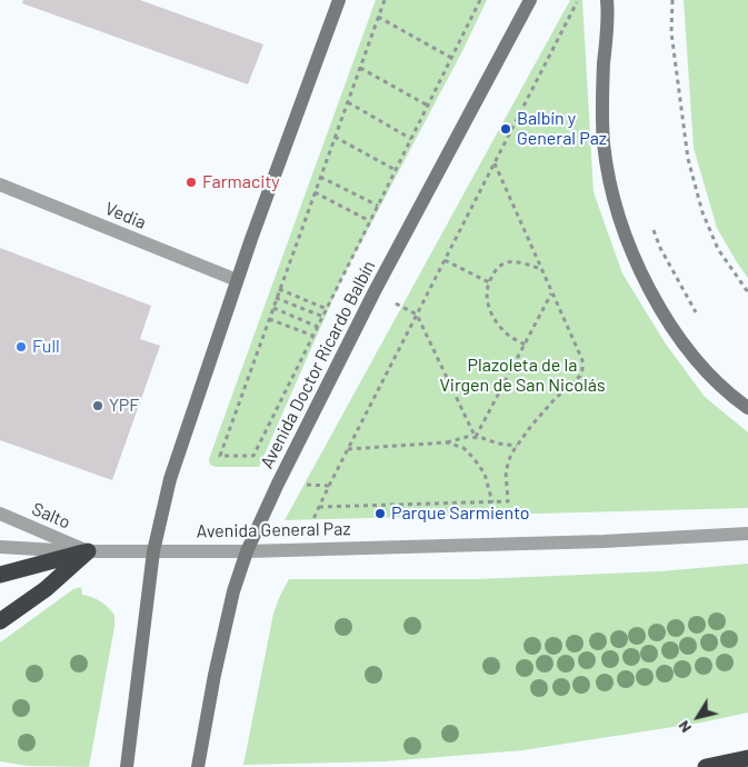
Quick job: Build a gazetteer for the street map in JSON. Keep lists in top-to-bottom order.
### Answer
{
  "streets": {
    "main road": ["Avenida Doctor Ricardo Balbín"],
    "street": ["Vedia", "Salto", "Avenida General Paz"]
  },
  "crossings": [
    ["Avenida Doctor Ricardo Balbín", "Avenida General Paz"],
    ["Salto", "Avenida General Paz"]
  ],
  "parks": ["Plazoleta de la Virgen de San Nicolás"],
  "places": [
    "Balbín y General Paz",
    "Farmacity",
    "Full",
    "YPF",
    "Parque Sarmiento"
  ],
  "north": "bottom left"
}
